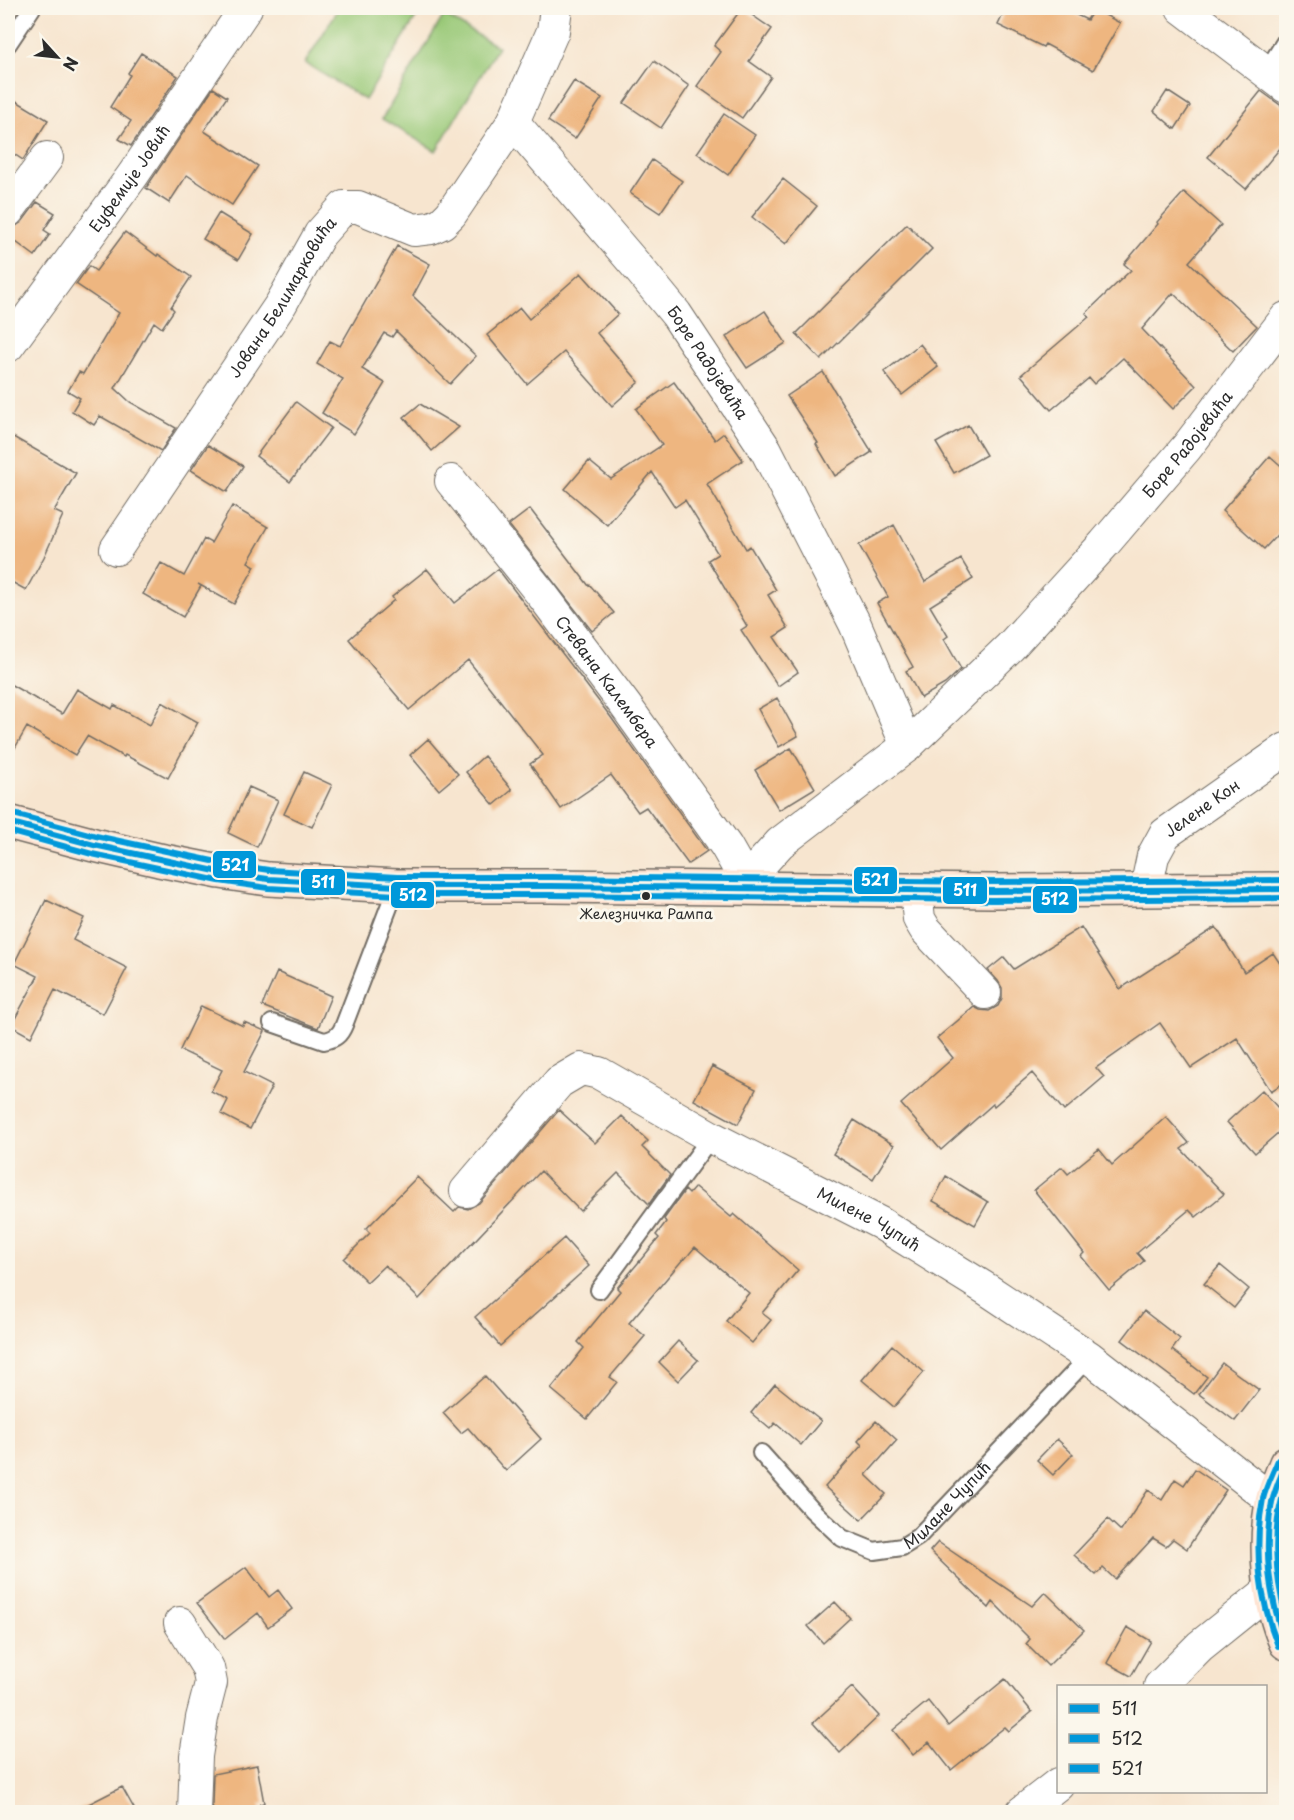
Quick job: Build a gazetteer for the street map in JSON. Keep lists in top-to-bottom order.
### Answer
{
  "streets": {
    "street": [
      "Еуфемије Јовић",
      "Јована Белимарковића",
      "Боре Радојевића",
      "Стевана Калембера",
      "Јелене Кон",
      "Милене Чупић"
    ],
    "lane": ["Милане Чупић"]
  },
  "crossings": [
    ["Јована Белимарковића", "Боре Радојевића"],
    ["Боре Радојевића", "Стевана Калембера"],
    ["Милене Чупић", "Милане Чупић"]
  ],
  "places": ["Железничка Рампа"],
  "lines": ["transit line 521", "transit line 511", "transit line 512"],
  "legend": ["511", "512", "521"],
  "north": "bottom right"
}
